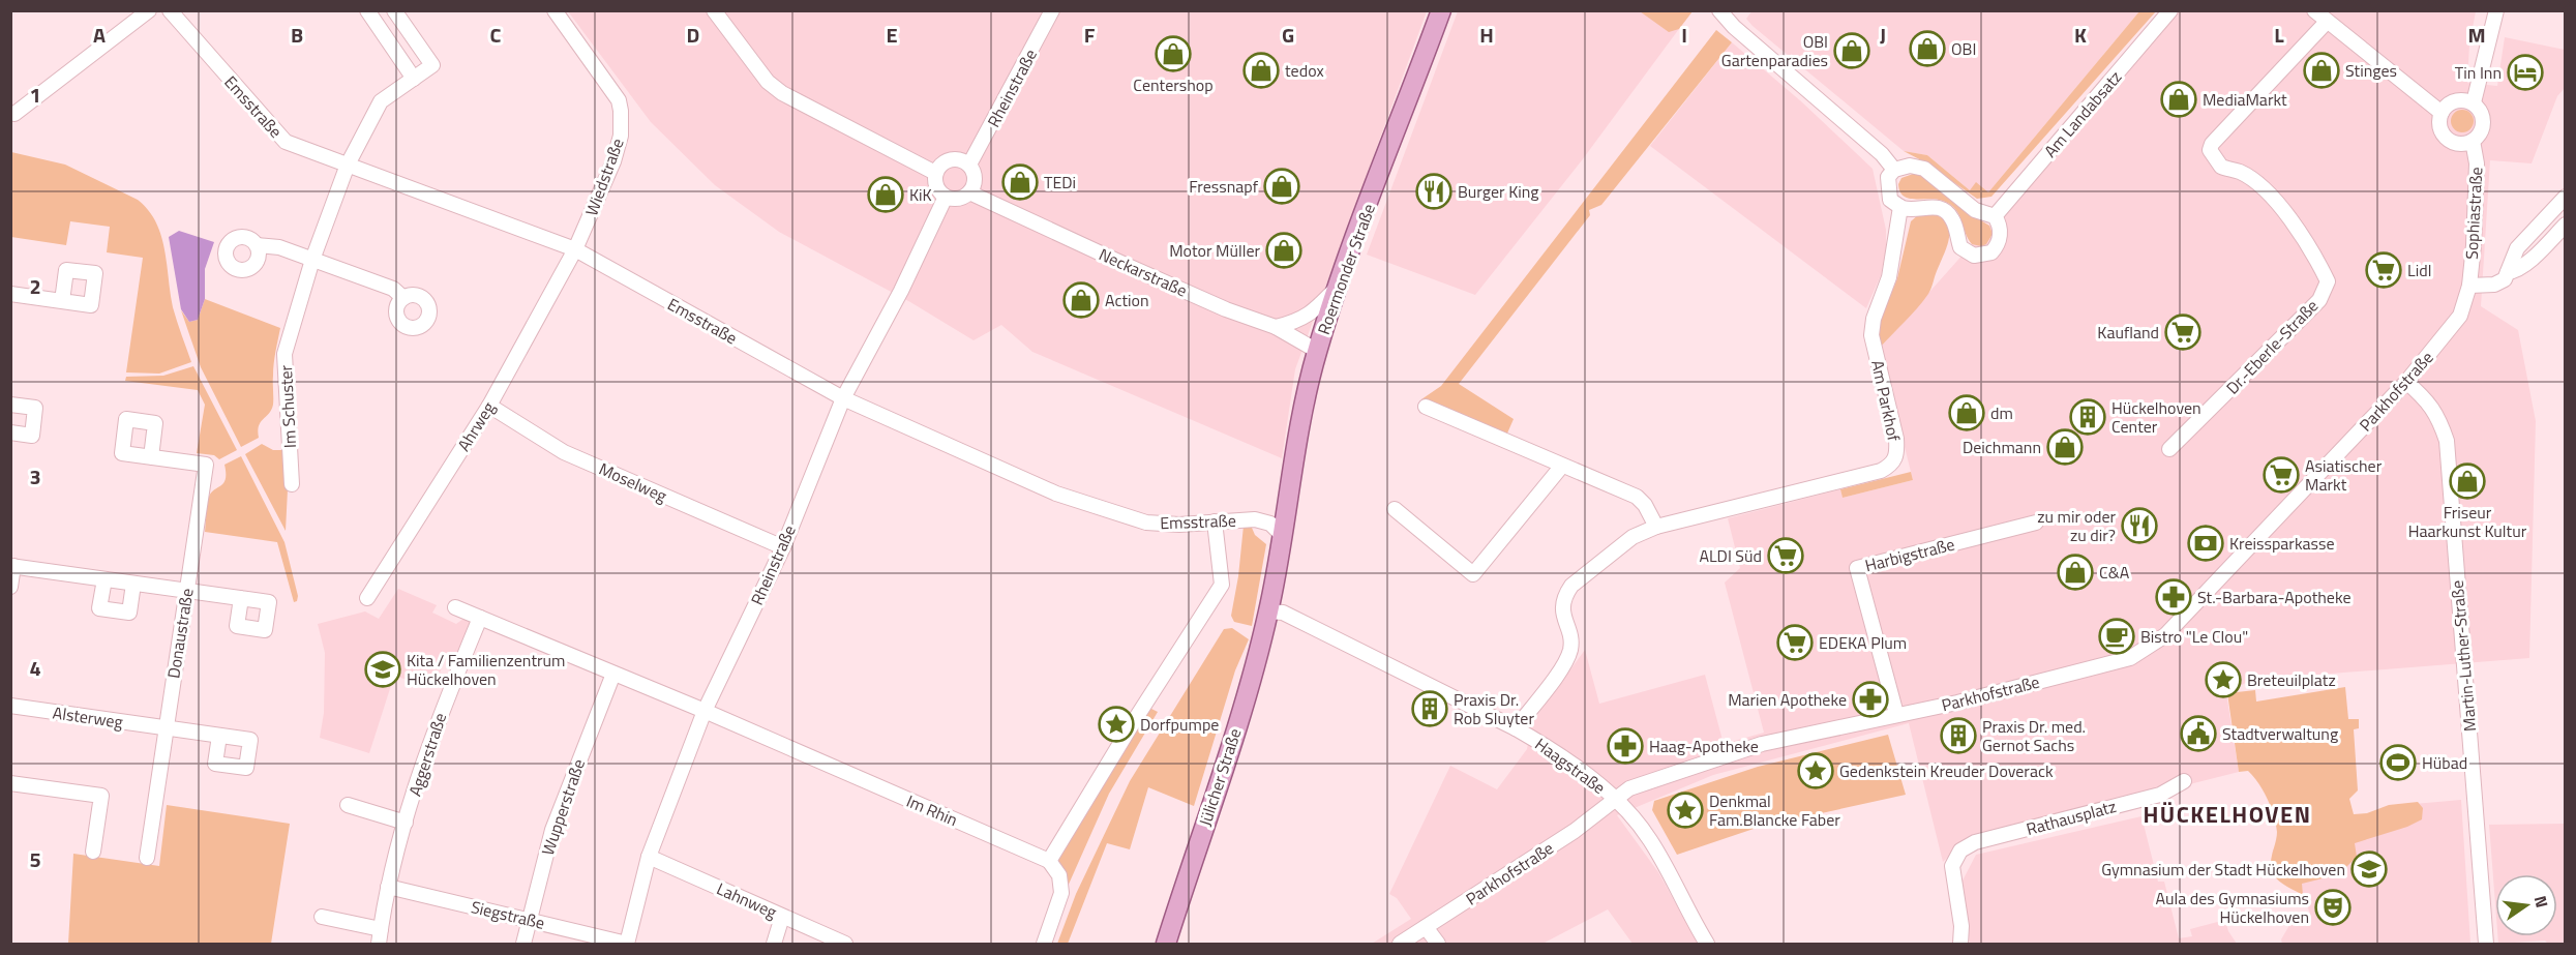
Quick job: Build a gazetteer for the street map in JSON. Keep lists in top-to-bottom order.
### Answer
{
  "streets": {
    "main road": ["Roermonder Straße", "Jülicher Straße"],
    "street": [
      "Rheinstraße",
      "Emsstraße",
      "Am Landabsatz",
      "Wiedstraße",
      "Sophiastraße",
      "Neckarstraße",
      "Dr.-Eberle-Straße",
      "Parkhofstraße",
      "Am Parkhof",
      "Im Schuster",
      "Ahrweg",
      "Moselweg",
      "Harbigstraße",
      "Donaustraße",
      "Martin-Luther-Straße",
      "Alsterweg",
      "Aggerstraße",
      "Haagstraße",
      "Wupperstraße",
      "Im Rhin",
      "Rathausplatz",
      "Lahnweg",
      "Siegstraße"
    ]
  },
  "crossings": [
    ["Rheinstraße", "Emsstraße"],
    ["Rheinstraße", "Neckarstraße"],
    ["Rheinstraße", "Moselweg"],
    ["Rheinstraße", "Im Rhin"],
    ["Rheinstraße", "Lahnweg"],
    ["Rheinstraße", "Siegstraße"],
    ["Emsstraße", "Wiedstraße"],
    ["Emsstraße", "Roermonder Straße"],
    ["Emsstraße", "Im Schuster"],
    ["Emsstraße", "Ahrweg"],
    ["Emsstraße", "Jülicher Straße"],
    ["Wiedstraße", "Ahrweg"],
    ["Sophiastraße", "Parkhofstraße"],
    ["Roermonder Straße", "Neckarstraße"],
    ["Roermonder Straße", "Jülicher Straße"],
    ["Parkhofstraße", "Harbigstraße"],
    ["Parkhofstraße", "Martin-Luther-Straße"],
    ["Parkhofstraße", "Haagstraße"],
    ["Am Parkhof", "Haagstraße"],
    ["Ahrweg", "Moselweg"],
    ["Donaustraße", "Alsterweg"],
    ["Aggerstraße", "Im Rhin"],
    ["Aggerstraße", "Siegstraße"],
    ["Haagstraße", "Jülicher Straße"],
    ["Wupperstraße", "Im Rhin"],
    ["Wupperstraße", "Siegstraße"]
  ],
  "districts": ["HÜCKELHOVEN"],
  "places": {
    "shop": [
      "OBI",
      "OBI Gartenparadies",
      "Centershop",
      "tedox",
      "Stinges",
      "MediaMarkt",
      "TEDi",
      "Fressnapf",
      "KiK",
      "Motor Müller",
      "Action",
      "dm",
      "Deichmann",
      "Friseur Haarkunst Kultur",
      "C&A"
    ],
    "hotel": ["Tin Inn"],
    "restaurant": ["Burger King", "zu mir oder zu dir?"],
    "supermarket": [
      "Lidl",
      "Kaufland",
      "Asiatischer Markt",
      "ALDI Süd",
      "EDEKA Plum"
    ],
    "building": ["Hückelhoven Center", "Praxis Dr. Rob Sluyter", "Praxis Dr. med. Gernot Sachs"],
    "bank": ["Kreissparkasse"],
    "pharmacy": ["St.-Barbara-Apotheke", "Marien Apotheke", "Haag-Apotheke"],
    "cafe": ["Bistro \"Le Clou\""],
    "school or university": ["Kita / Familienzentrum Hückelhoven", "Gymnasium der Stadt Hückelhoven"],
    "place": [
      "Breteuilplatz",
      "Dorfpumpe",
      "Gedenkstein Kreuder Doverack",
      "Denkmal Fam.Blancke Faber"
    ],
    "public building": ["Stadtverwaltung"],
    "sports": ["Hübad"],
    "theatre": ["Aula des Gymnasiums Hückelhoven"]
  },
  "north": "right",
  "grid": {
    "columns": [
      "A",
      "B",
      "C",
      "D",
      "E",
      "F",
      "G",
      "H",
      "I",
      "J",
      "K",
      "L",
      "M"
    ],
    "rows": [
      "1",
      "2",
      "3",
      "4",
      "5"
    ]
  }
}
